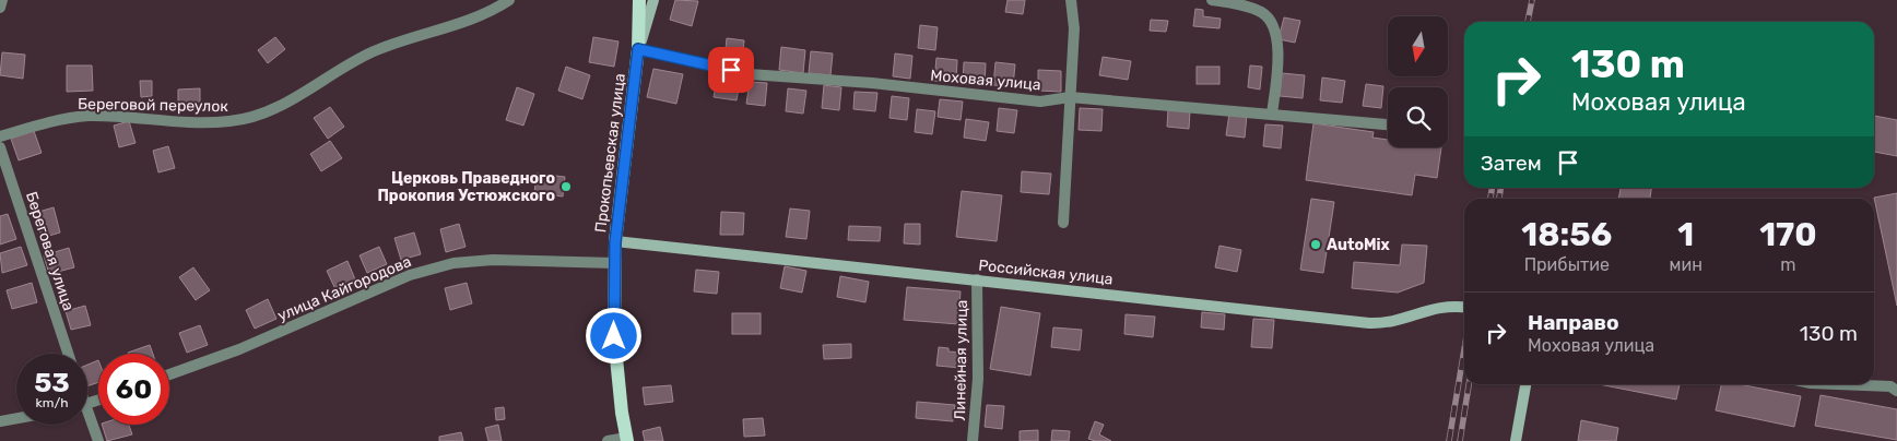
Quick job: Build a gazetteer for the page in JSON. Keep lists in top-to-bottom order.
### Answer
{
  "streets": {
    "main road": ["Прокопьевская улица", "Российская улица"],
    "street": [
      "Моховая улица",
      "Береговой переулок",
      "Береговая улица",
      "улица Кайгородова",
      "Линейная улица"
    ]
  },
  "crossings": [
    ["Моховая улица", "Прокопьевская улица"],
    ["Прокопьевская улица", "Российская улица"],
    ["Прокопьевская улица", "улица Кайгородова"],
    ["Российская улица", "Линейная улица"]
  ],
  "places": ["Церковь Праведного Прокопия Устюжского", "AutoMix"],
  "north": "bottom",
  "page": {
    "turn": ["130 m", "Моховая улица"],
    "then": "Затем",
    "eta": [
      "18:56",
      "Прибытие",
      "1",
      "мин",
      "170",
      "m"
    ],
    "list": [
      {
        "name": "Направо",
        "note": "Моховая улица",
        "value": "130 m"
      }
    ],
    "speed": "53 km/h",
    "limit": "60"
  }
}
